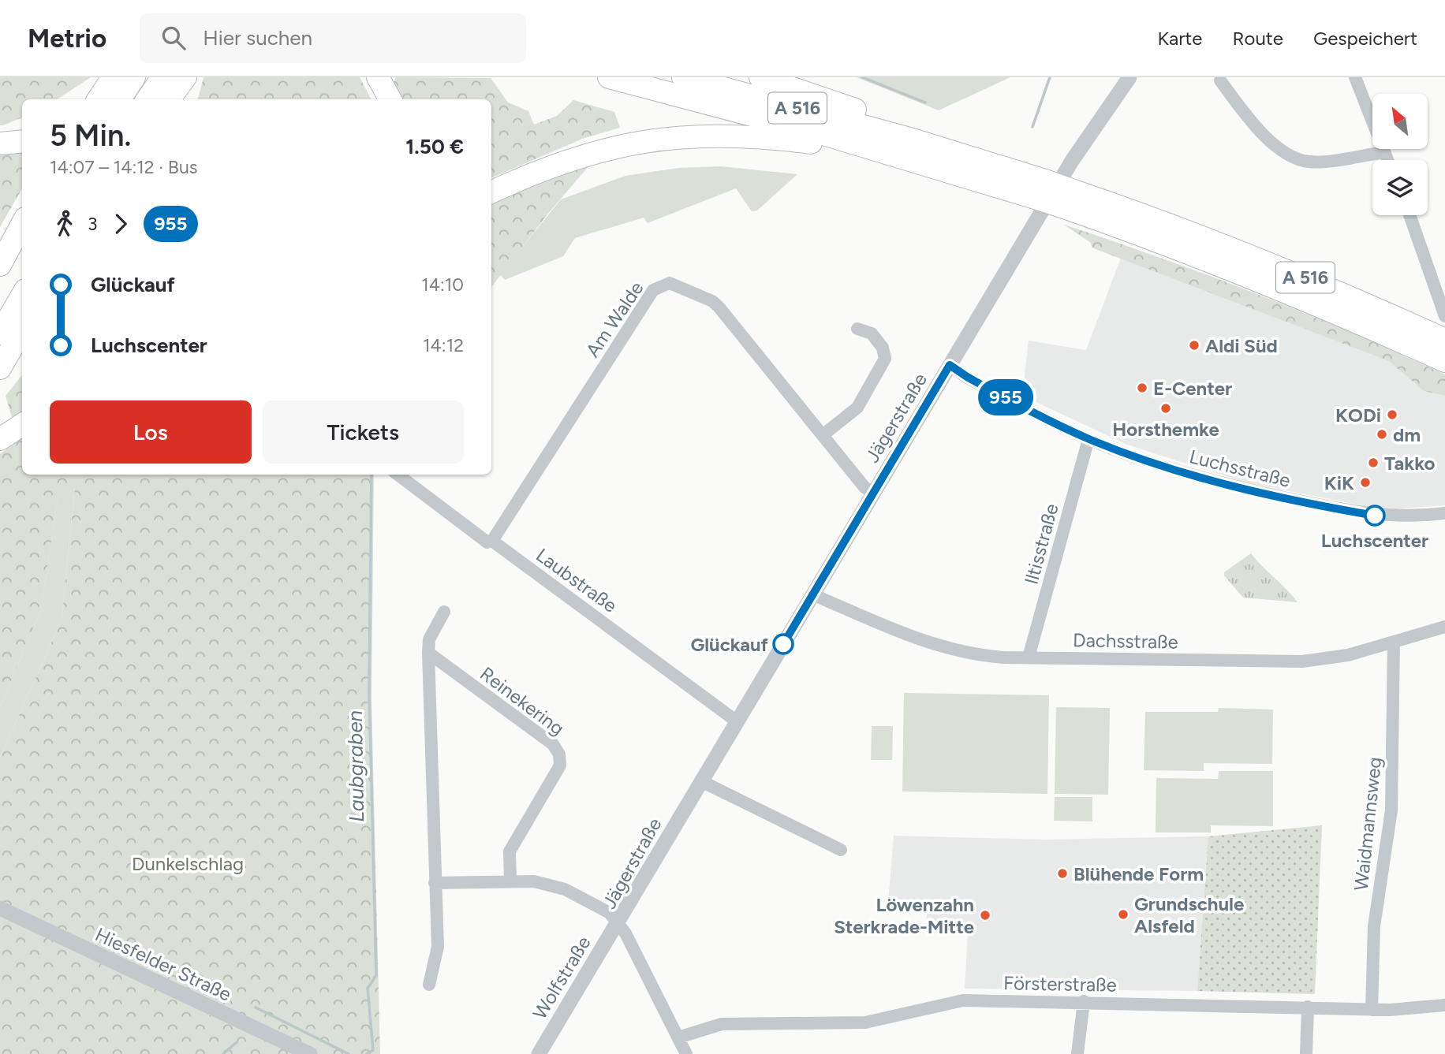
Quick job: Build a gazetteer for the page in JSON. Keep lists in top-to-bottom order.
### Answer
{
  "streets": {
    "highway": ["A 516"],
    "street": [
      "Am Walde",
      "Jägerstraße",
      "Luchsstraße",
      "Iltisstraße",
      "Laubstraße",
      "Dachsstraße",
      "Reinekering",
      "Waidmannsweg",
      "Hiesfelder Straße",
      "Wolfstraße",
      "Försterstraße"
    ]
  },
  "crossings": [
    ["Am Walde", "Jägerstraße"],
    ["Am Walde", "Laubstraße"],
    ["Jägerstraße", "Luchsstraße"],
    ["Jägerstraße", "Laubstraße"],
    ["Jägerstraße", "Dachsstraße"],
    ["Jägerstraße", "Wolfstraße"],
    ["Jägerstraße", "Försterstraße"],
    ["Luchsstraße", "Iltisstraße"],
    ["Iltisstraße", "Dachsstraße"],
    ["Dachsstraße", "Waidmannsweg"],
    ["Waidmannsweg", "Försterstraße"]
  ],
  "water": ["Laubgraben"],
  "parks": ["Dunkelschlag"],
  "places": [
    "Aldi Süd",
    "E-Center",
    "Horsthemke",
    "KODi",
    "dm",
    "Takko",
    "KiK",
    "Luchscenter",
    "Glückauf",
    "Blühende Form",
    "Grundschule Alsfeld",
    "Löwenzahn Sterkrade-Mitte"
  ],
  "lines": ["bus line 955"],
  "north": "top left",
  "page": {
    "header": "Metrio",
    "search": "Hier suchen",
    "nav": ["Karte", "Route", "Gespeichert"],
    "on_map": "955",
    "heading": ["5 Min.", "14:07 – 14:12 · Bus", "1.50 €"],
    "legs": ["3", "955"],
    "list": [
      {
        "name": "Glückauf",
        "value": "14:10"
      },
      {
        "name": "Luchscenter",
        "value": "14:12"
      }
    ],
    "buttons": ["Los", "Tickets"]
  }
}
